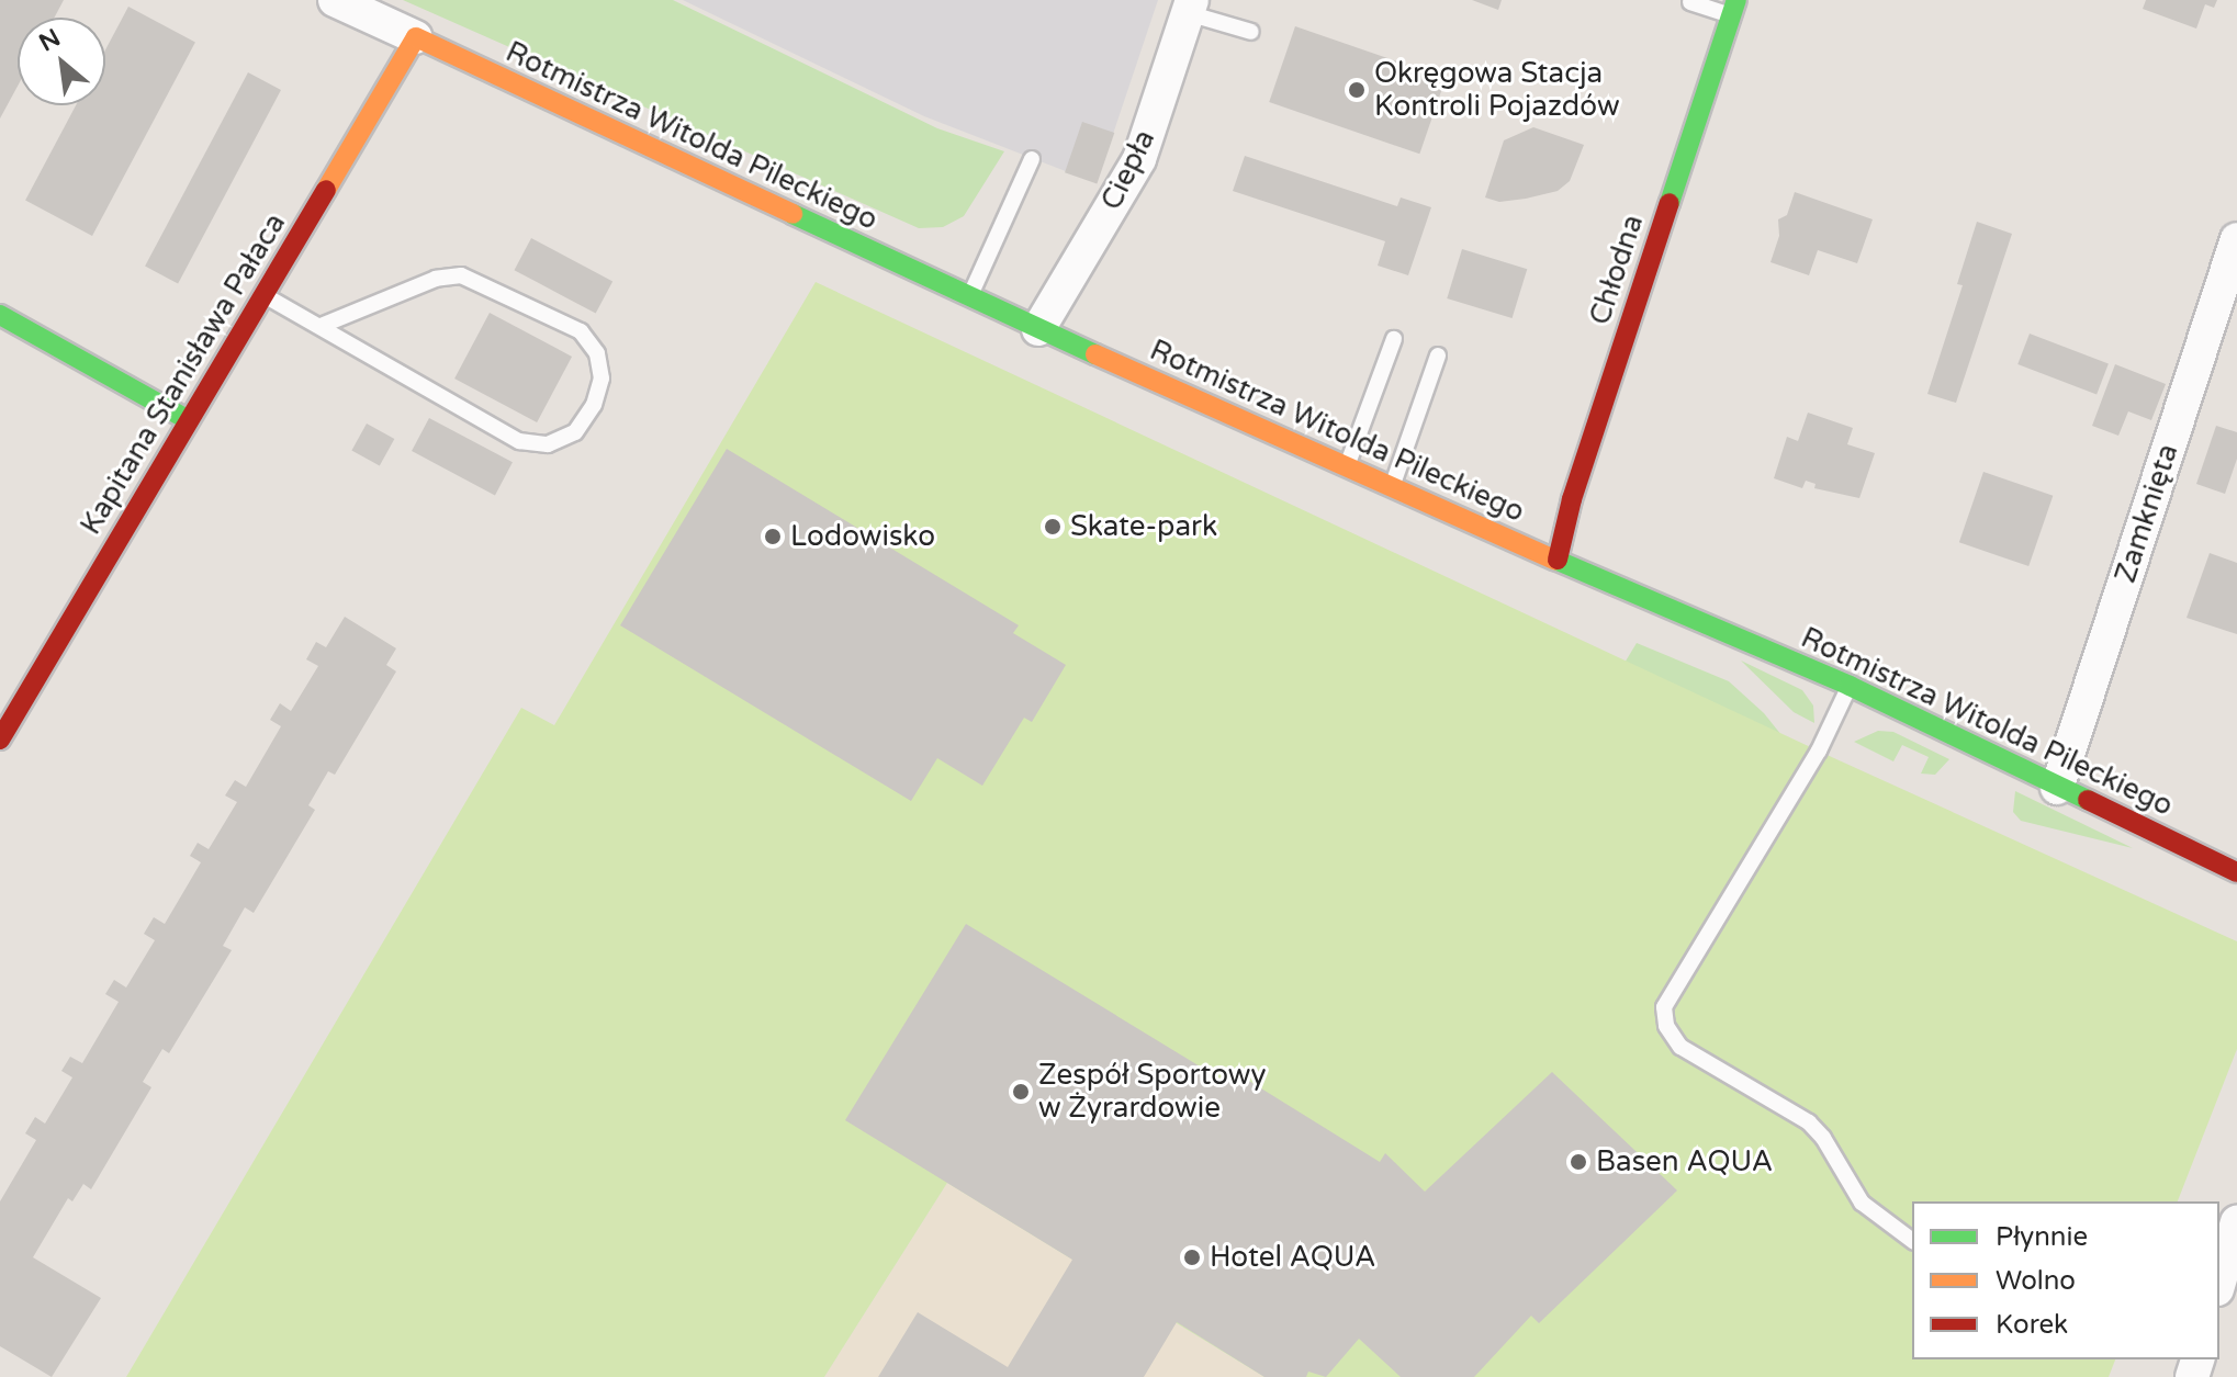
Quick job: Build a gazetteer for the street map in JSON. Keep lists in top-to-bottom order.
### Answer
{
  "streets": {
    "street": [
      "Rotmistrza Witolda Pileckiego",
      "Ciepła",
      "Chłodna",
      "Kapitana Stanisława Pałaca",
      "Zamknięta"
    ]
  },
  "crossings": [
    ["Rotmistrza Witolda Pileckiego", "Ciepła"],
    ["Rotmistrza Witolda Pileckiego", "Chłodna"],
    ["Rotmistrza Witolda Pileckiego", "Kapitana Stanisława Pałaca"],
    ["Rotmistrza Witolda Pileckiego", "Zamknięta"]
  ],
  "places": [
    "Okręgowa Stacja Kontroli Pojazdów",
    "Skate-park",
    "Lodowisko",
    "Zespół Sportowy w Żyrardowie",
    "Basen AQUA",
    "Hotel AQUA"
  ],
  "legend": ["Płynnie", "Wolno", "Korek"],
  "north": "top left"
}
